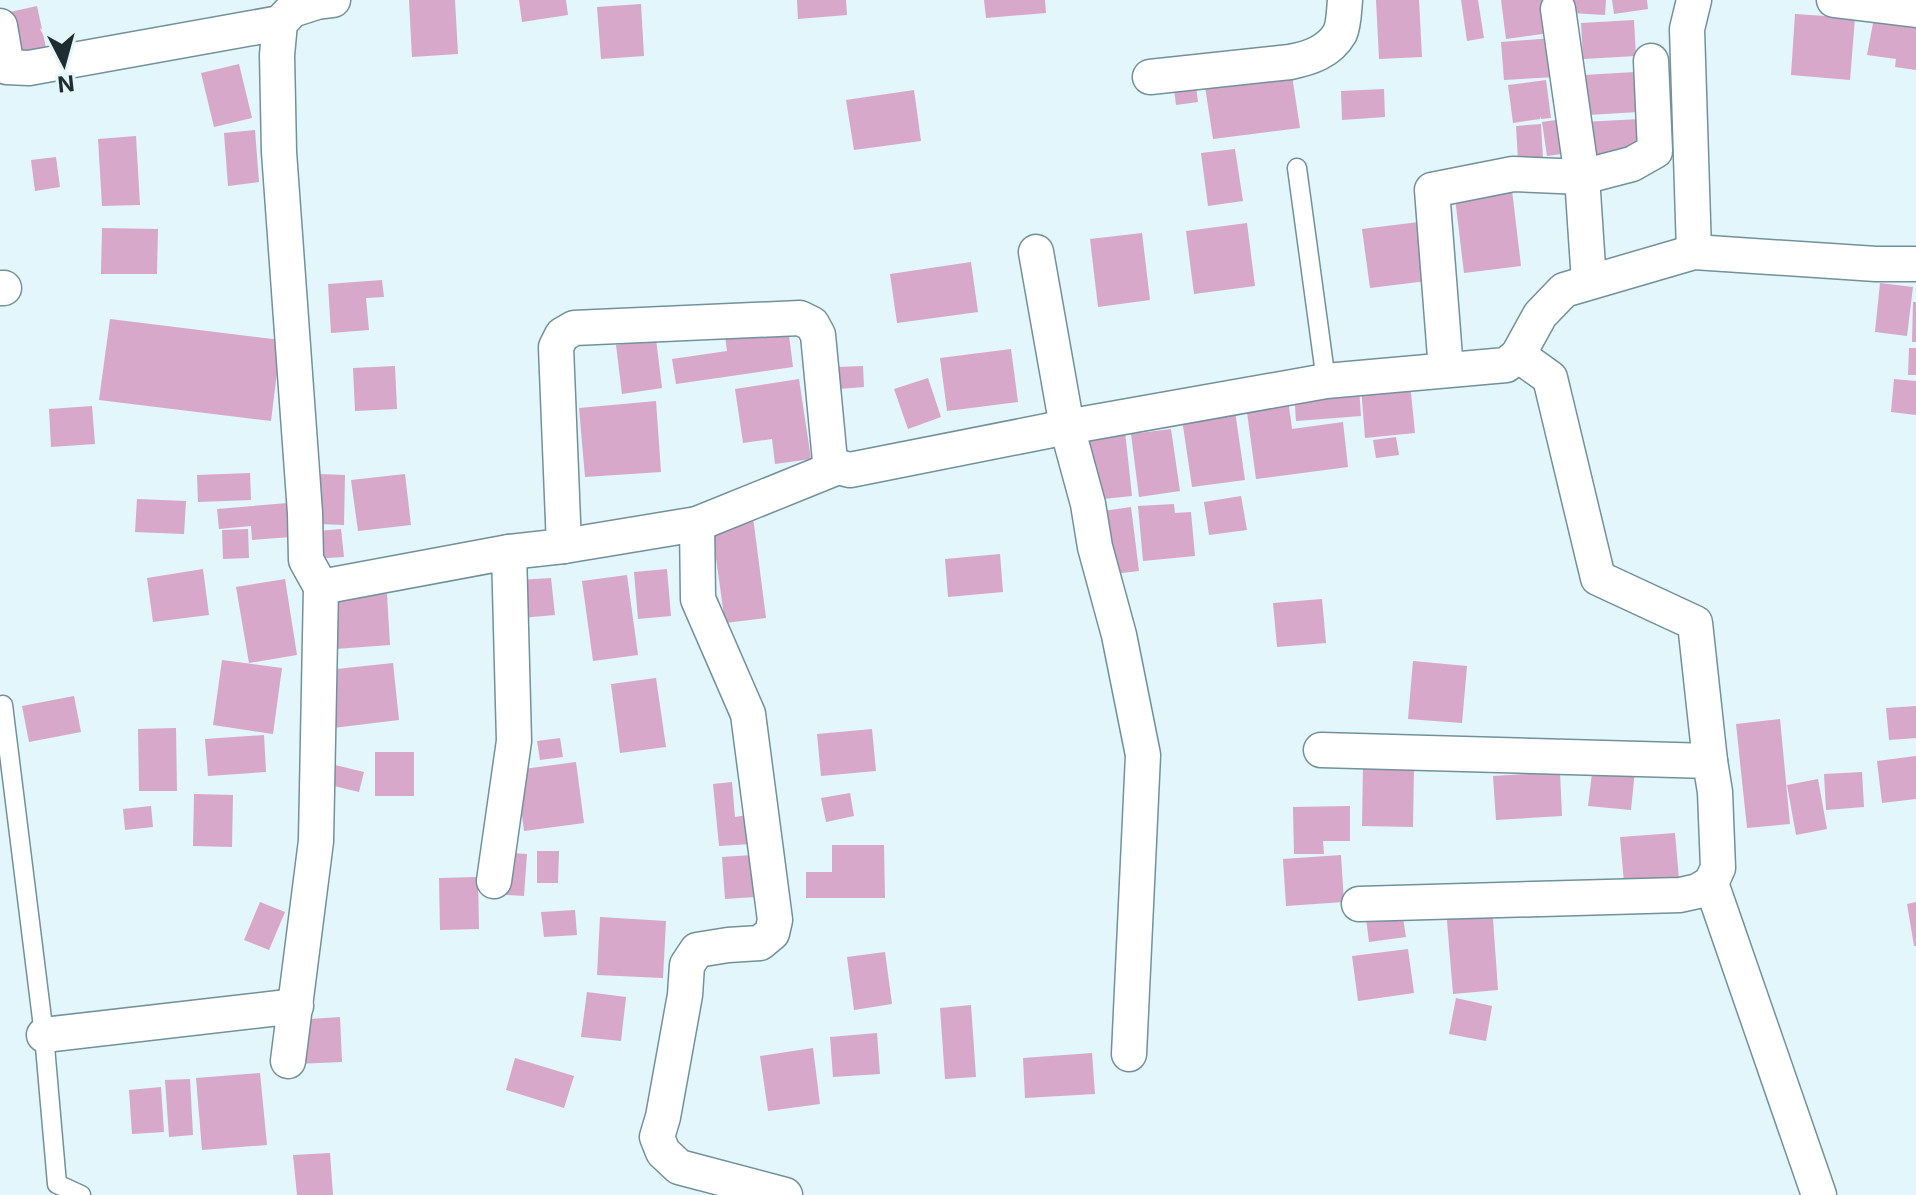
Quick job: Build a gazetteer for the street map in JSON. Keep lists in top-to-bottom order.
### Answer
{
  "north": "bottom"
}
